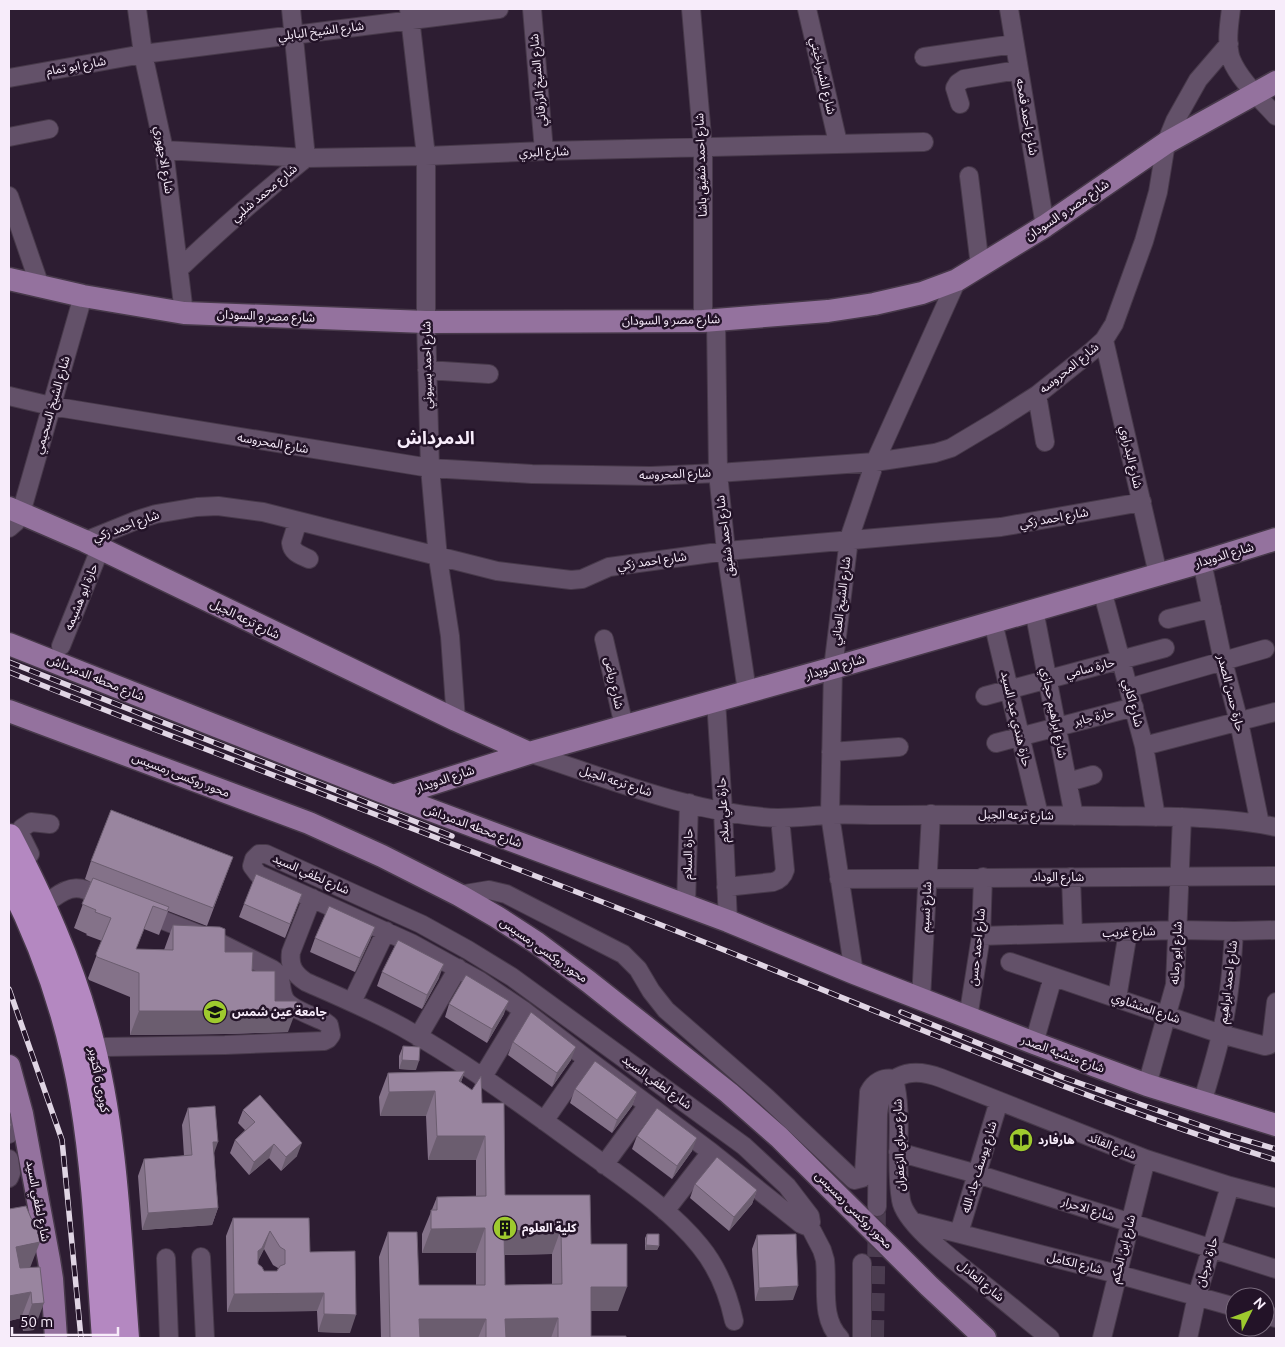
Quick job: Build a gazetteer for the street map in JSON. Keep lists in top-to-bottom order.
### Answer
{
  "streets": {
    "highway": ["كوبرى 6 أكتوبر"],
    "main road": [
      "شارع مصر و السودان",
      "شارع الدويدار",
      "شارع ترعه الجبل",
      "شارع محطه الدمرداش",
      "محور روكسى رمسيس",
      "شارع لطفي السيد",
      "شارع منشيه الصدر"
    ],
    "street": [
      "شارع الشيخ البابلي",
      "شارع ابو تمام",
      "شارع الشبراخيتي",
      "شارع الشيخ الزرقاني",
      "شارع احمد قمحه",
      "شارع البري",
      "شارع الاجهوري",
      "شارع احمد شفيق باشا",
      "شارع محمد شلبي",
      "شارع احمد بسيوني",
      "شارع المحروسه",
      "شارع الشيخ السحيمي",
      "شارع البدراوي",
      "شارع احمد زكي",
      "شارع احمد شفيق",
      "حارة ابو هشيمه",
      "شارع الشيخ العناني",
      "حارة سامي",
      "شارع رياض",
      "حارة حسن الصدر",
      "شارع اكابي",
      "شارع ابراهيم حجازي",
      "حارة جابر",
      "حارة هندي عبد السيد",
      "حارة علي سلام",
      "حارة السلام",
      "شارع الوداد",
      "شارع نسيم",
      "شارع غريب",
      "شارع احمد حسن",
      "شارع ابو رمانه",
      "شارع احمد ابراهيم",
      "شارع المنشاوي",
      "شارع سراي الزعفران",
      "شارع القائد",
      "شارع يوسف جاد الله",
      "شارع الاحرار",
      "شارع ابن الحكم",
      "حارة مرجان",
      "شارع الكامل",
      "شارع العادل"
    ]
  },
  "crossings": [
    ["شارع الشيخ البابلي", "شارع ابو تمام"],
    ["شارع الشيخ البابلي", "شارع الاجهوري"],
    ["شارع الشيخ البابلي", "شارع محمد شلبي"],
    ["شارع الشيخ البابلي", "شارع احمد بسيوني"],
    ["شارع ابو تمام", "شارع الاجهوري"],
    ["شارع الشبراخيتي", "شارع البري"],
    ["شارع الشيخ الزرقاني", "شارع البري"],
    ["شارع احمد قمحه", "شارع مصر و السودان"],
    ["شارع البري", "شارع الاجهوري"],
    ["شارع البري", "شارع احمد شفيق باشا"],
    ["شارع البري", "شارع محمد شلبي"],
    ["شارع البري", "شارع احمد بسيوني"],
    ["شارع الاجهوري", "شارع محمد شلبي"],
    ["شارع الاجهوري", "شارع مصر و السودان"],
    ["شارع احمد شفيق باشا", "شارع مصر و السودان"],
    ["شارع احمد شفيق باشا", "شارع احمد شفيق"],
    ["شارع مصر و السودان", "شارع احمد بسيوني"],
    ["شارع مصر و السودان", "شارع المحروسه"],
    ["شارع مصر و السودان", "شارع الشيخ السحيمي"],
    ["شارع مصر و السودان", "شارع احمد شفيق"],
    ["شارع مصر و السودان", "شارع الشيخ العناني"],
    ["شارع احمد بسيوني", "شارع المحروسه"],
    ["شارع احمد بسيوني", "شارع احمد زكي"],
    ["شارع احمد بسيوني", "شارع ترعه الجبل"],
    ["شارع المحروسه", "شارع الشيخ السحيمي"],
    ["شارع المحروسه", "شارع البدراوي"],
    ["شارع المحروسه", "شارع احمد شفيق"],
    ["شارع المحروسه", "شارع الشيخ العناني"],
    ["شارع الشيخ السحيمي", "شارع ترعه الجبل"],
    ["شارع البدراوي", "شارع احمد زكي"],
    ["شارع البدراوي", "شارع الدويدار"],
    ["شارع احمد زكي", "شارع احمد شفيق"],
    ["شارع احمد زكي", "حارة ابو هشيمه"],
    ["شارع احمد زكي", "شارع الشيخ العناني"],
    ["شارع احمد زكي", "شارع ترعه الجبل"],
    ["شارع احمد شفيق", "شارع الدويدار"],
    ["شارع الدويدار", "شارع الشيخ العناني"],
    ["شارع الدويدار", "شارع ترعه الجبل"],
    ["شارع الدويدار", "شارع محطه الدمرداش"],
    ["شارع الدويدار", "شارع رياض"],
    ["شارع الدويدار", "حارة حسن الصدر"],
    ["شارع الدويدار", "شارع اكابي"],
    ["شارع الدويدار", "شارع ابراهيم حجازي"],
    ["شارع الدويدار", "حارة هندي عبد السيد"],
    ["شارع الدويدار", "حارة علي سلام"],
    ["حارة ابو هشيمه", "شارع ترعه الجبل"],
    ["شارع الشيخ العناني", "شارع ترعه الجبل"],
    ["شارع الشيخ العناني", "شارع محطه الدمرداش"],
    ["شارع الشيخ العناني", "شارع الوداد"],
    ["شارع الشيخ العناني", "شارع منشيه الصدر"],
    ["شارع ترعه الجبل", "حارة حسن الصدر"],
    ["شارع ترعه الجبل", "شارع اكابي"],
    ["شارع ترعه الجبل", "شارع ابراهيم حجازي"],
    ["شارع ترعه الجبل", "حارة هندي عبد السيد"],
    ["شارع ترعه الجبل", "حارة علي سلام"],
    ["شارع ترعه الجبل", "حارة السلام"],
    ["شارع ترعه الجبل", "شارع نسيم"],
    ["شارع ترعه الجبل", "شارع ابو رمانه"],
    ["حارة سامي", "شارع اكابي"],
    ["حارة سامي", "شارع ابراهيم حجازي"],
    ["حارة سامي", "حارة هندي عبد السيد"],
    ["شارع محطه الدمرداش", "حارة علي سلام"],
    ["شارع محطه الدمرداش", "حارة السلام"],
    ["شارع محطه الدمرداش", "شارع منشيه الصدر"],
    ["شارع اكابي", "حارة جابر"],
    ["شارع ابراهيم حجازي", "حارة جابر"],
    ["حارة جابر", "حارة هندي عبد السيد"],
    ["محور روكسى رمسيس", "شارع القائد"],
    ["شارع الوداد", "شارع نسيم"],
    ["شارع الوداد", "شارع احمد حسن"],
    ["شارع الوداد", "شارع ابو رمانه"],
    ["شارع نسيم", "شارع منشيه الصدر"],
    ["شارع غريب", "شارع احمد حسن"],
    ["شارع غريب", "شارع ابو رمانه"],
    ["شارع غريب", "شارع احمد ابراهيم"],
    ["شارع احمد حسن", "شارع منشيه الصدر"],
    ["شارع ابو رمانه", "شارع المنشاوي"],
    ["شارع ابو رمانه", "شارع منشيه الصدر"],
    ["شارع احمد ابراهيم", "شارع المنشاوي"],
    ["شارع احمد ابراهيم", "شارع منشيه الصدر"],
    ["شارع سراي الزعفران", "شارع القائد"],
    ["شارع سراي الزعفران", "شارع الاحرار"],
    ["شارع سراي الزعفران", "شارع الكامل"],
    ["شارع سراي الزعفران", "شارع العادل"],
    ["شارع القائد", "شارع يوسف جاد الله"],
    ["شارع القائد", "شارع ابن الحكم"],
    ["شارع القائد", "حارة مرجان"],
    ["شارع يوسف جاد الله", "شارع الاحرار"],
    ["شارع يوسف جاد الله", "شارع الكامل"],
    ["شارع الاحرار", "شارع ابن الحكم"],
    ["شارع الاحرار", "حارة مرجان"],
    ["شارع ابن الحكم", "شارع الكامل"],
    ["حارة مرجان", "شارع الكامل"],
    ["شارع الكامل", "شارع العادل"]
  ],
  "districts": ["الدمرداش"],
  "places": {
    "school or university": ["جامعة عين شمس"],
    "library": ["هارفارد"],
    "building": ["كلية العلوم"]
  },
  "scale_bar": "50 m",
  "north": "top right"
}
